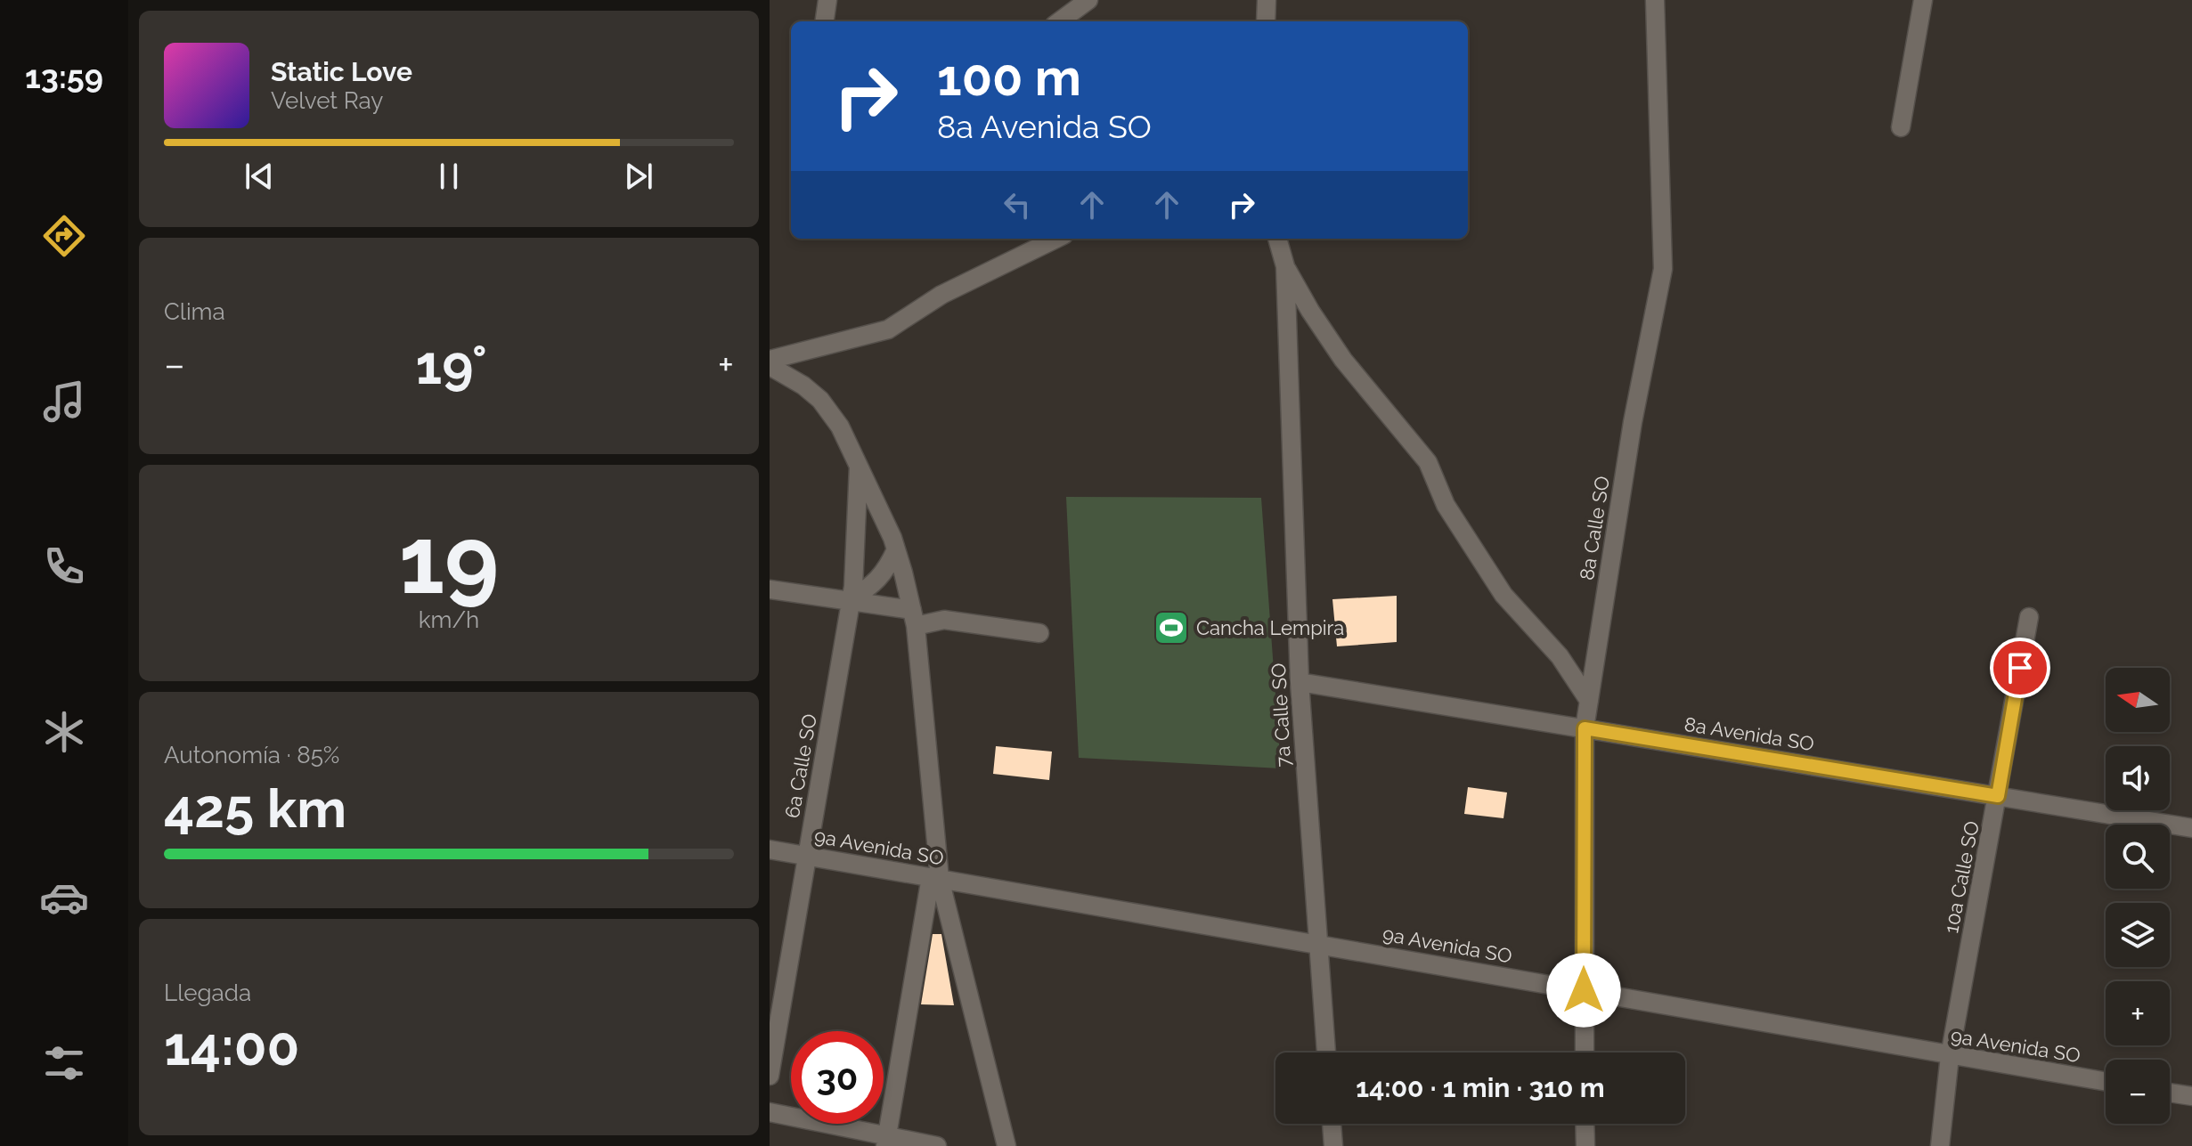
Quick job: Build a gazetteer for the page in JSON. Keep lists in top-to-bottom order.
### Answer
{
  "streets": {
    "street": [
      "8a Calle SO",
      "7a Calle SO",
      "8a Avenida SO",
      "6a Calle SO",
      "9a Avenida SO",
      "10a Calle SO"
    ]
  },
  "crossings": [
    ["8a Calle SO", "8a Avenida SO"],
    ["8a Calle SO", "9a Avenida SO"],
    ["7a Calle SO", "8a Avenida SO"],
    ["7a Calle SO", "9a Avenida SO"],
    ["8a Avenida SO", "10a Calle SO"],
    ["6a Calle SO", "9a Avenida SO"],
    ["9a Avenida SO", "10a Calle SO"]
  ],
  "places": {
    "sports": ["Cancha Lempira"]
  },
  "north": "left",
  "page": {
    "tabs": "13:59",
    "turn": ["100 m", "8a Avenida SO"],
    "song": ["Static Love", "Velvet Ray"],
    "tile": [
      "Clima",
      ["19", "km/h"],
      ["Autonomía · 85%", "425 km"],
      ["Llegada", "14:00"]
    ],
    "heat": ["−", "19°", "+"],
    "map_buttons": ["+", "−"],
    "limit": "30",
    "trip": "14:00 · 1 min · 310 m"
  }
}
